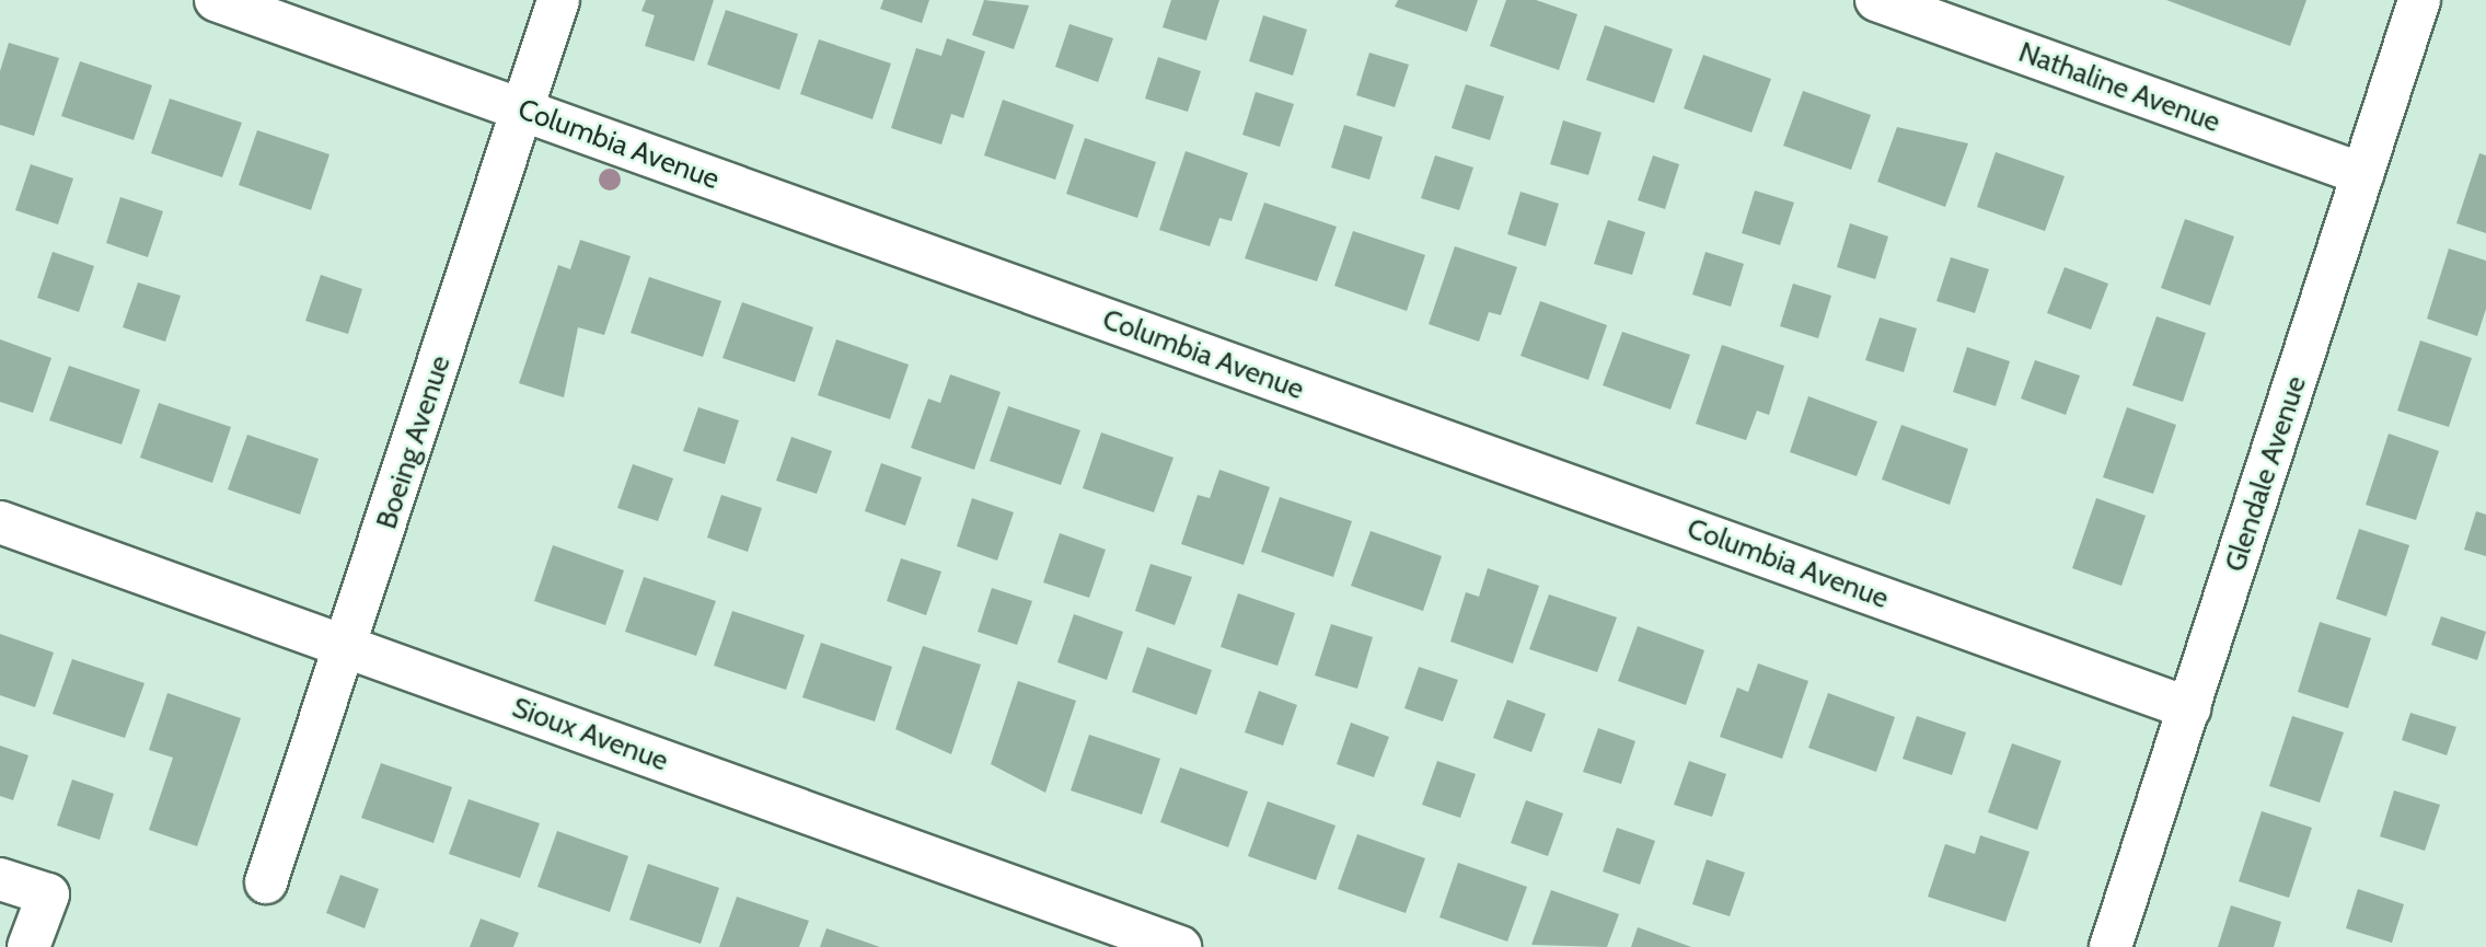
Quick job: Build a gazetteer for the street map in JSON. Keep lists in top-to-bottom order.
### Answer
{
  "streets": {
    "street": [
      "Nathaline Avenue",
      "Columbia Avenue",
      "Boeing Avenue",
      "Glendale Avenue",
      "Sioux Avenue"
    ]
  },
  "crossings": [
    ["Nathaline Avenue", "Glendale Avenue"],
    ["Columbia Avenue", "Boeing Avenue"],
    ["Columbia Avenue", "Glendale Avenue"],
    ["Boeing Avenue", "Sioux Avenue"]
  ]
}
